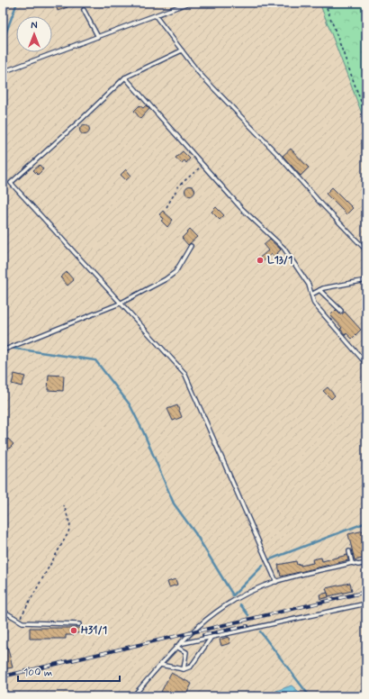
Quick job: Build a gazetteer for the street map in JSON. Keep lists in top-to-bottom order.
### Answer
{
  "places": ["L13/1", "H31/1"],
  "scale_bar": "100 m",
  "north": "top"
}
